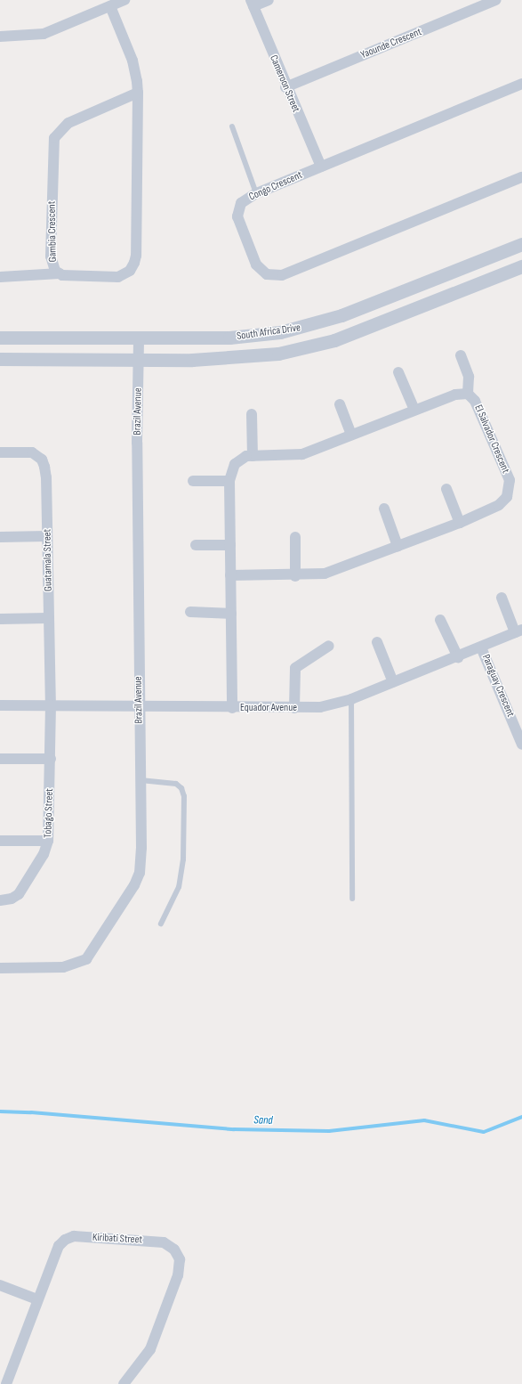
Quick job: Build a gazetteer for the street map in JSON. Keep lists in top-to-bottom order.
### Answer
{
  "streets": {
    "street": [
      "Yaounde Crescent",
      "Cameroon Street",
      "Congo Crescent",
      "Gambia Crescent",
      "South Africa Drive",
      "Brazil Avenue",
      "El Salvador Crescent",
      "Guatamala Street",
      "Paraguay Crescent",
      "Equador Avenue",
      "Tobago Street",
      "Kiribati Street"
    ]
  },
  "crossings": [
    ["Yaounde Crescent", "Cameroon Street"],
    ["Cameroon Street", "Congo Crescent"],
    ["South Africa Drive", "Brazil Avenue"],
    ["Brazil Avenue", "Equador Avenue"],
    ["El Salvador Crescent", "Equador Avenue"],
    ["Guatamala Street", "Equador Avenue"],
    ["Guatamala Street", "Tobago Street"],
    ["Paraguay Crescent", "Equador Avenue"],
    ["Equador Avenue", "Tobago Street"]
  ],
  "water": ["Sand"]
}
